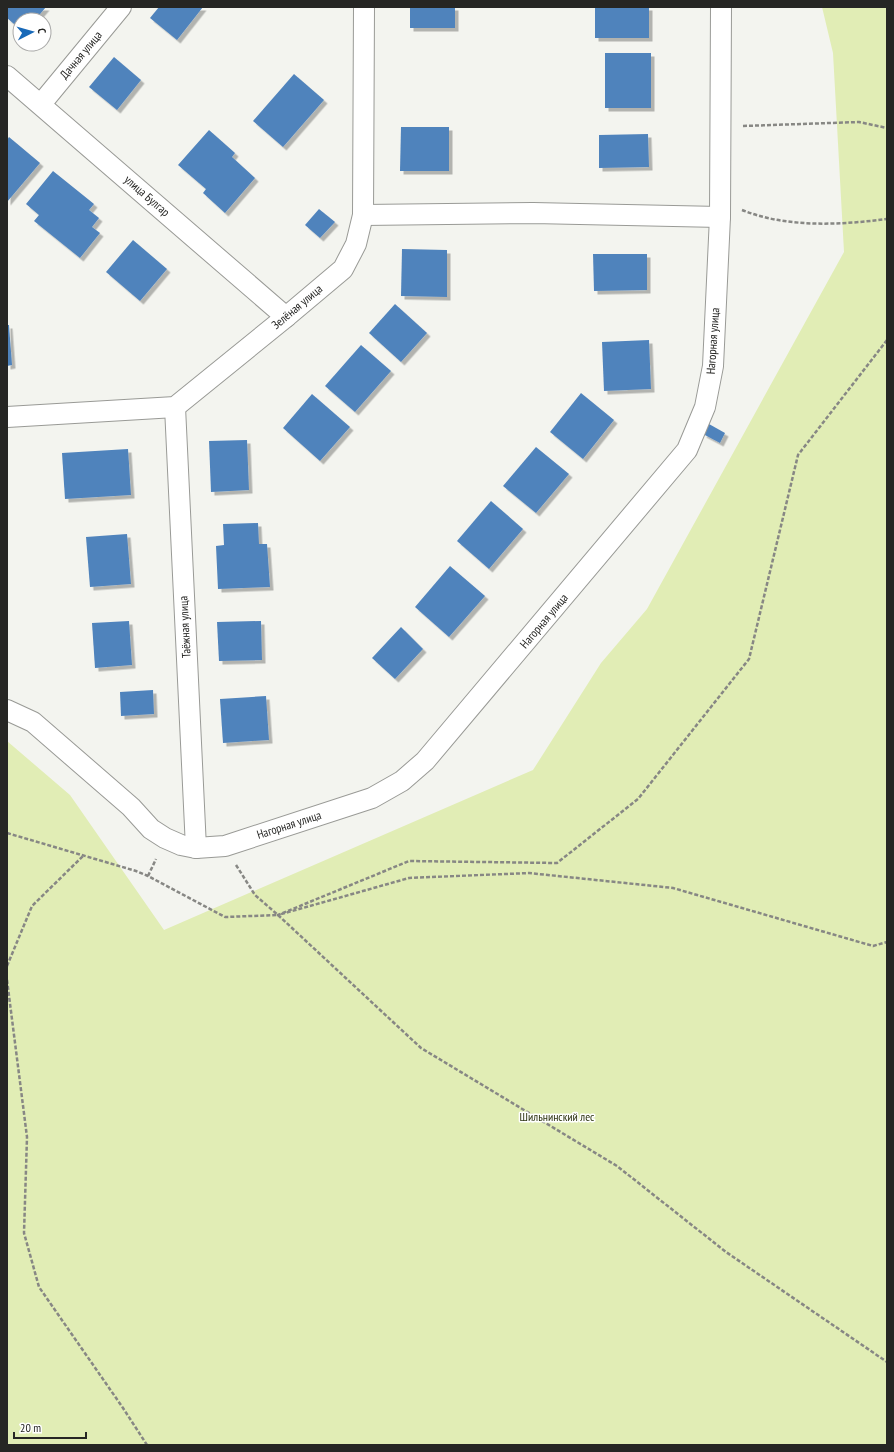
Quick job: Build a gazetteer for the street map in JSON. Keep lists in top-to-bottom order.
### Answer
{
  "streets": {
    "street": [
      "Дачная улица",
      "улица Булгар",
      "Зелёная улица",
      "Нагорная улица",
      "Таёжная улица"
    ]
  },
  "crossings": [
    ["Дачная улица", "улица Булгар"],
    ["улица Булгар", "Зелёная улица"],
    ["Зелёная улица", "Таёжная улица"],
    ["Нагорная улица", "Таёжная улица"]
  ],
  "parks": ["Шильнинский лес"],
  "scale_bar": "20 m",
  "north": "right"
}
